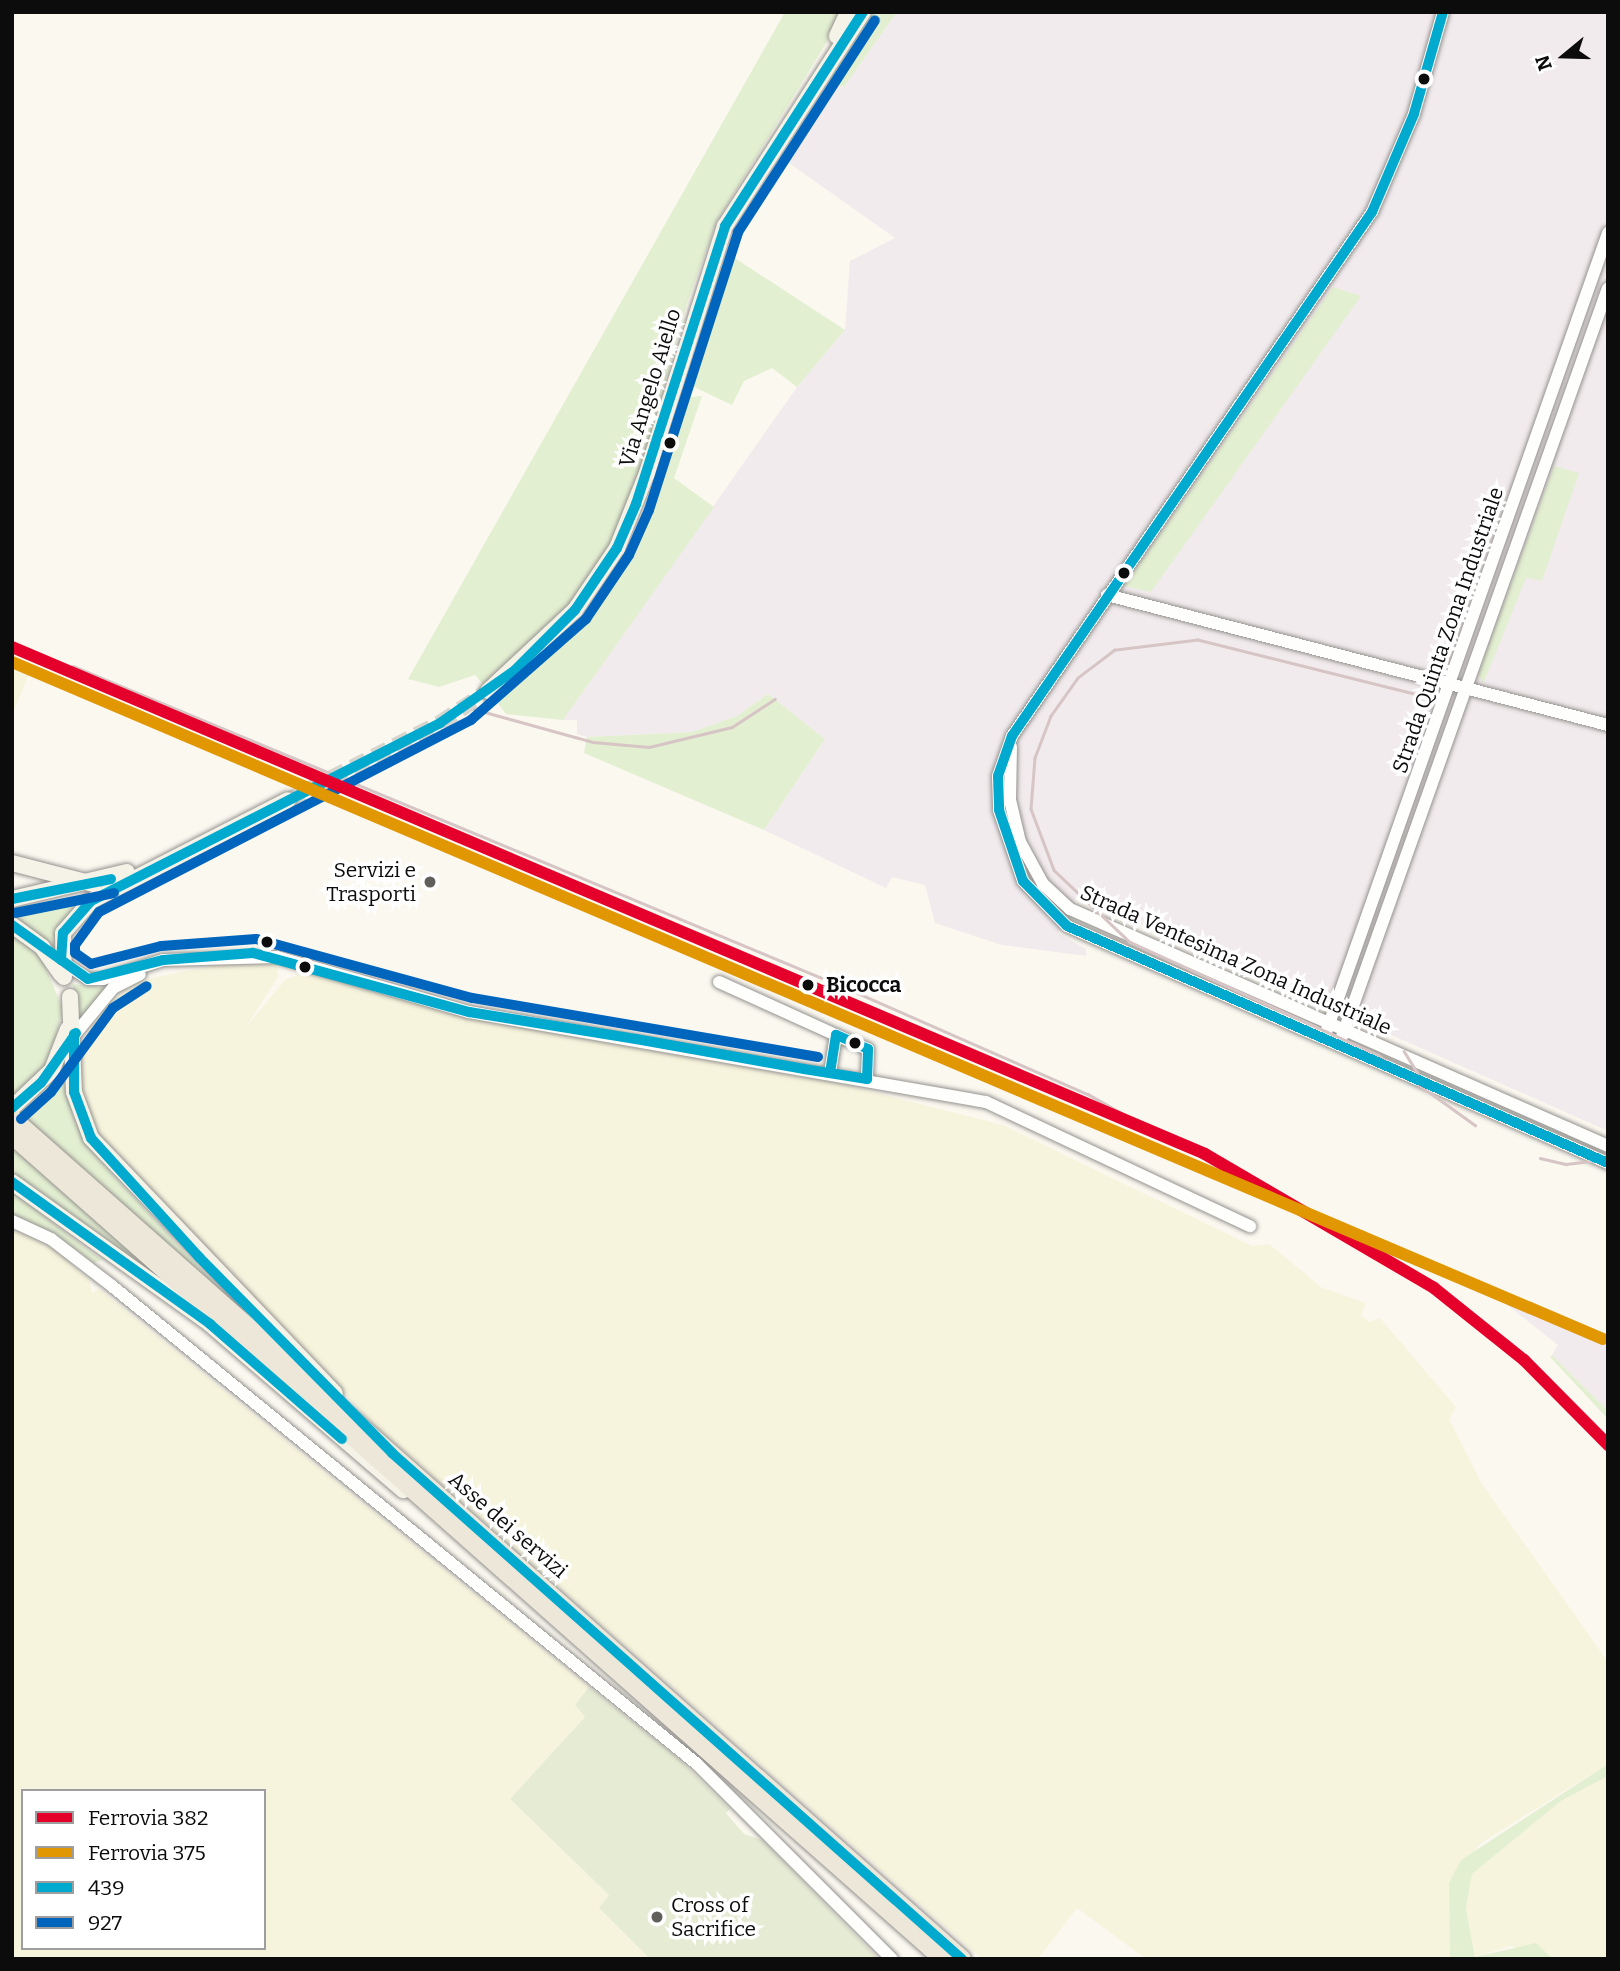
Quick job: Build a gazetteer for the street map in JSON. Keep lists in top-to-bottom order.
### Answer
{
  "streets": {
    "main road": ["Via Angelo Aiello", "Asse dei servizi"],
    "street": ["Strada Quinta Zona Industriale", "Strada Ventesima Zona Industriale"]
  },
  "crossings": [
    ["Strada Quinta Zona Industriale", "Strada Ventesima Zona Industriale"]
  ],
  "places": ["Servizi e Trasporti", "Bicocca", "Cross of Sacrifice"],
  "lines": [
    "transit line 439",
    "transit line 927",
    "rail line 382",
    "rail line 375"
  ],
  "legend": [
    "Ferrovia 382",
    "Ferrovia 375",
    "439",
    "927"
  ],
  "north": "left"
}
